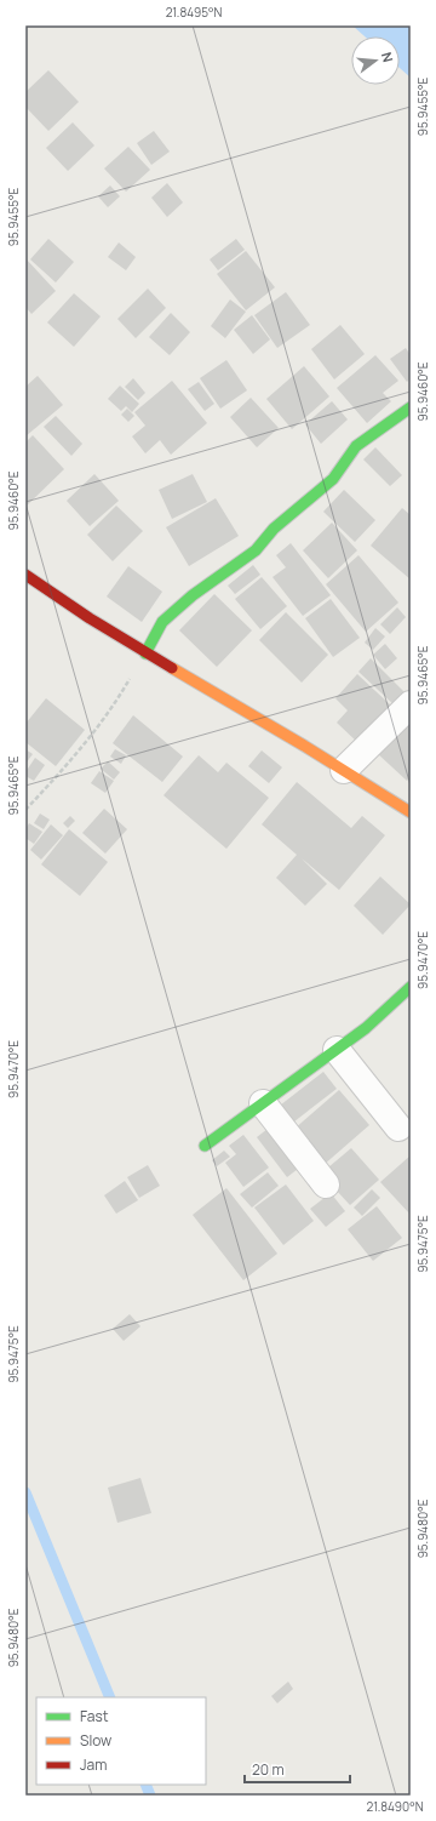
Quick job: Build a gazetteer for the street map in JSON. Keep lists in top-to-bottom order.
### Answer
{
  "legend": ["Fast", "Slow", "Jam"],
  "scale_bar": "20 m",
  "north": "right",
  "coordinates": [
    "21.8495°N",
    "95.9455°E",
    "95.9460°E",
    "95.9465°E",
    "95.9470°E",
    "95.9475°E",
    "95.9480°E",
    "21.8490°N"
  ]
}
